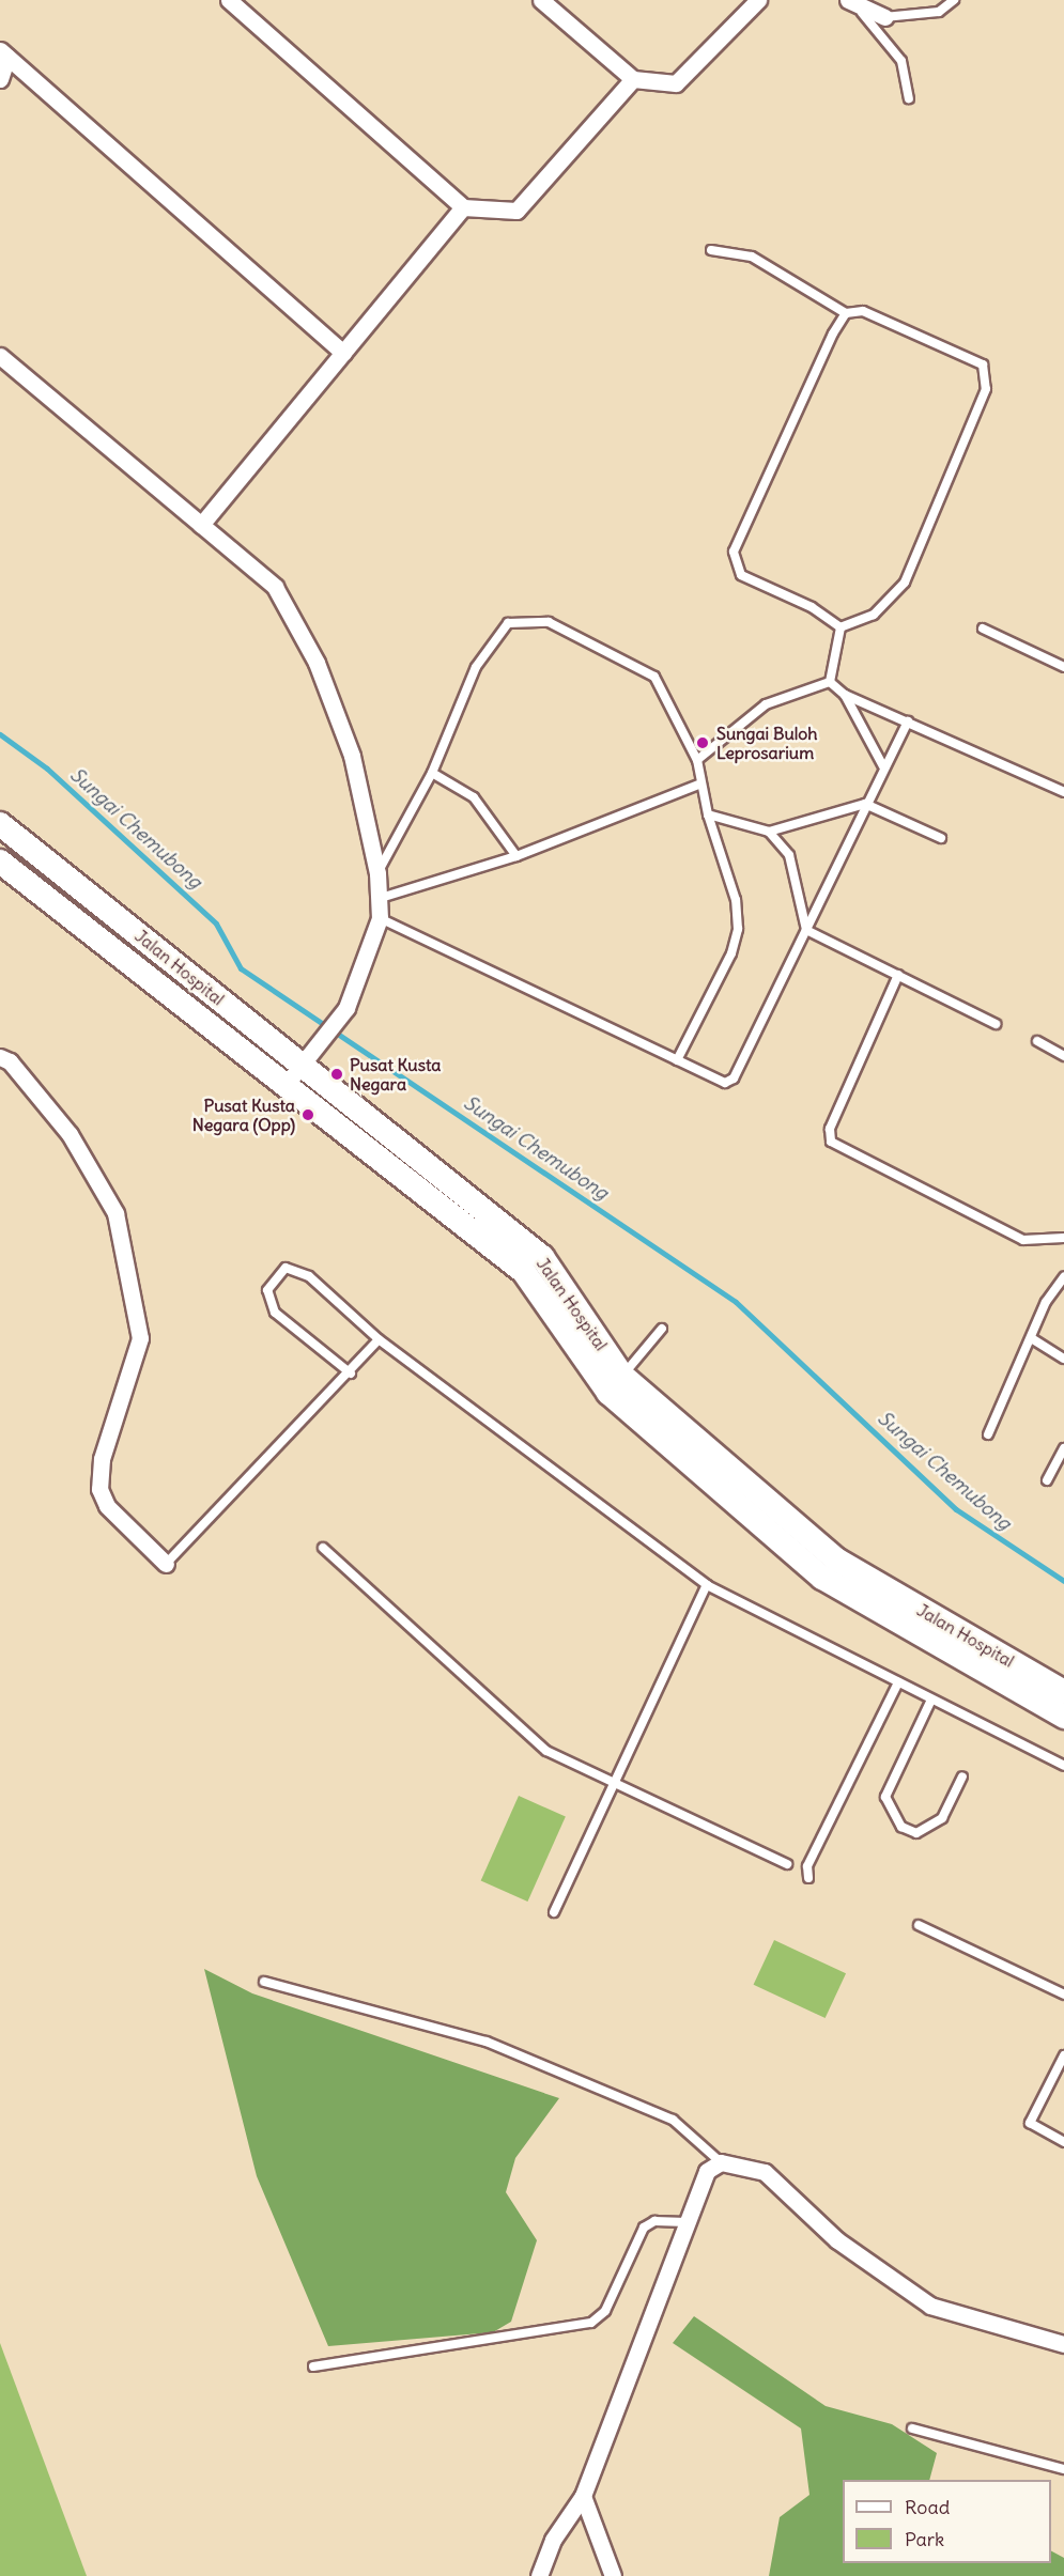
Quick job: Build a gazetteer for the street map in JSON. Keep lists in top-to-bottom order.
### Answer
{
  "streets": {
    "main road": ["Jalan Hospital"]
  },
  "water": ["Sungai Chemubong"],
  "places": ["Sungai Buloh Leprosarium", "Pusat Kusta Negara", "Pusat Kusta Negara (Opp)"],
  "legend": ["Road", "Park"]
}
